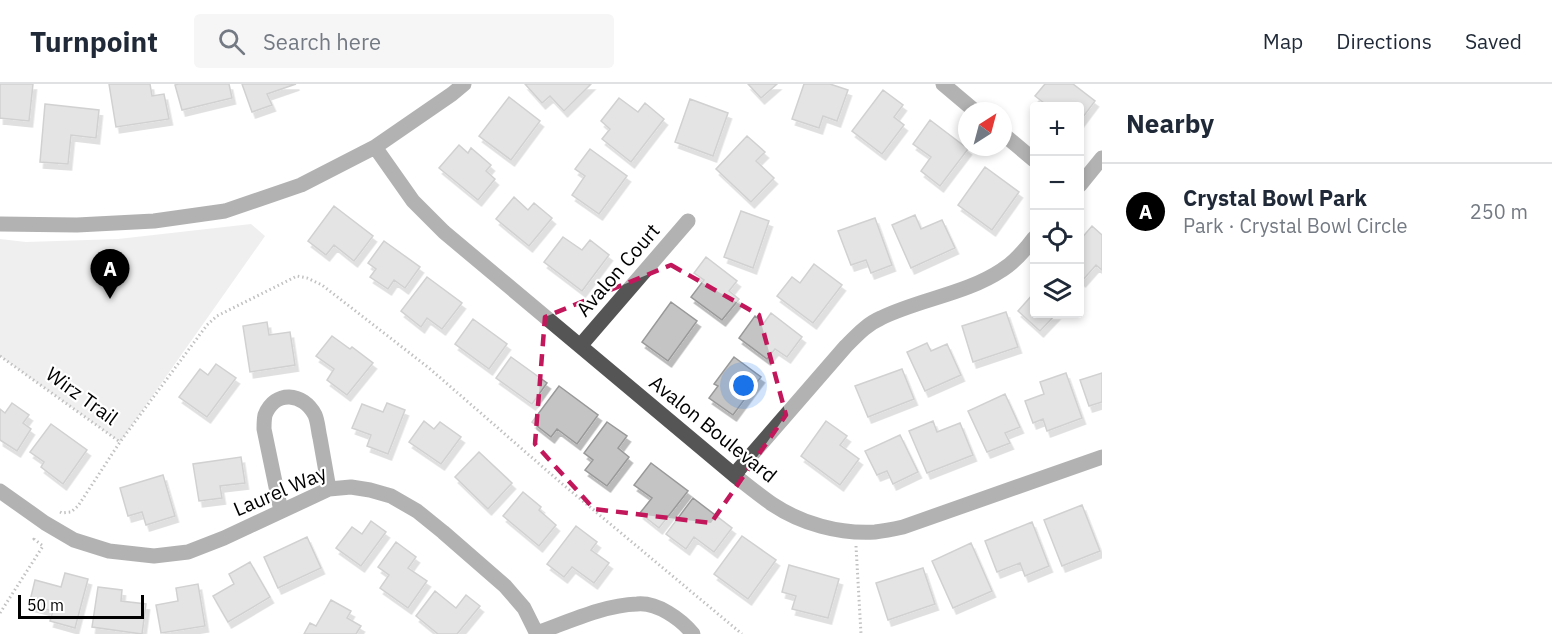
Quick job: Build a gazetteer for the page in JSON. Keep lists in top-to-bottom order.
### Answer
{
  "streets": {
    "street": ["Avalon Court", "Avalon Boulevard", "Laurel Way"],
    "path": ["Wirz Trail"]
  },
  "crossings": [
    ["Avalon Court", "Avalon Boulevard"]
  ],
  "scale_bar": "50 m",
  "north": "top right",
  "page": {
    "header": "Turnpoint",
    "search": "Search here",
    "nav": ["Map", "Directions", "Saved"],
    "heading": "Nearby",
    "map_buttons": ["+", "−"],
    "list": [
      {
        "mark": "A",
        "name": "Crystal Bowl Park",
        "note": "Park · Crystal Bowl Circle",
        "value": "250 m"
      }
    ],
    "pins": "A",
    "scale": "50 m"
  }
}
